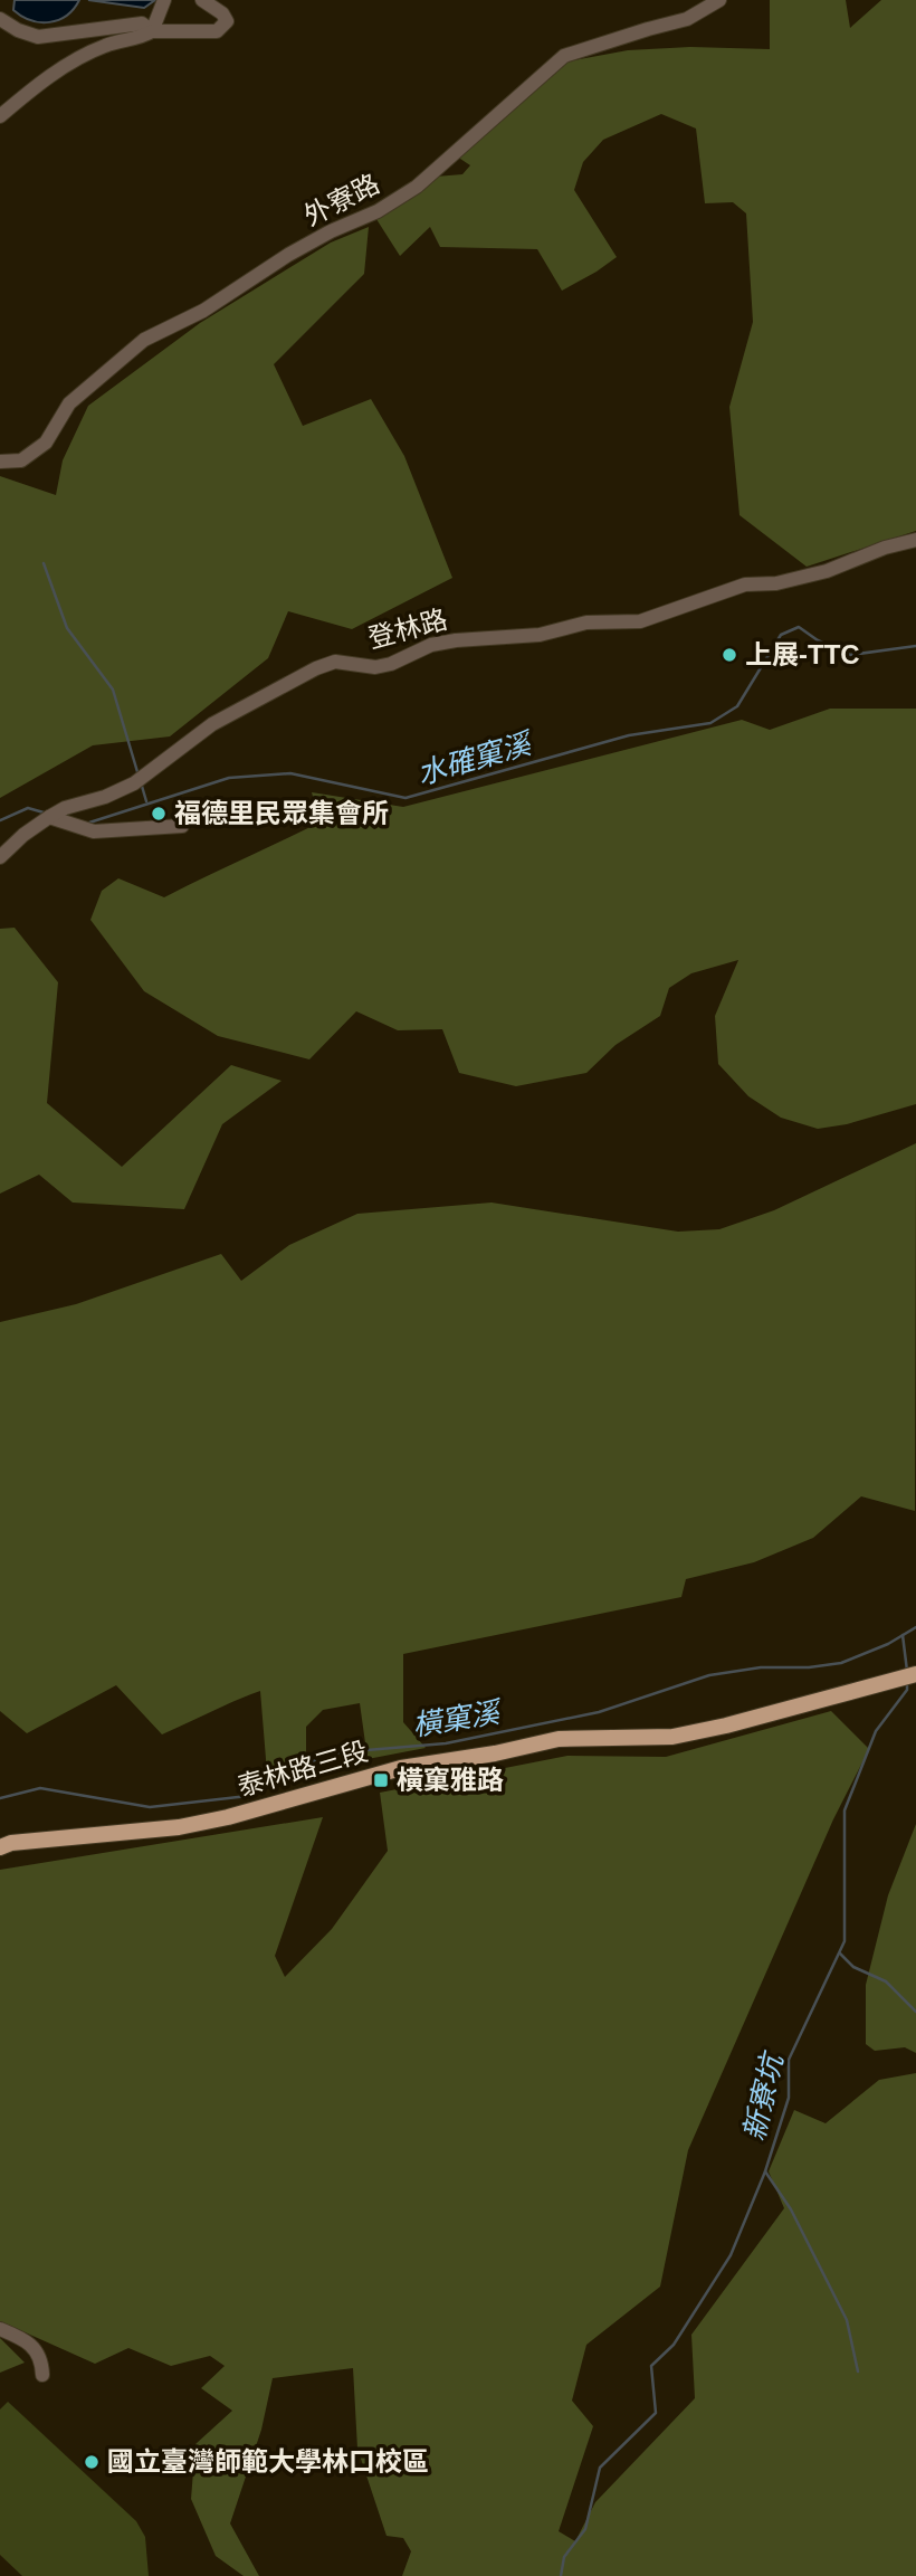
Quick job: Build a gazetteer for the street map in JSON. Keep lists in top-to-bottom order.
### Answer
{
  "streets": {
    "main road": ["泰林路三段"],
    "street": ["外寮路", "登林路"]
  },
  "water": ["水確窠溪", "橫窠溪", "新寮坑"],
  "places": {
    "other": ["上展-TTC", "福德里民眾集會所", "國立臺灣師範大學林口校區"],
    "transit": ["橫窠雅路"]
  }
}
